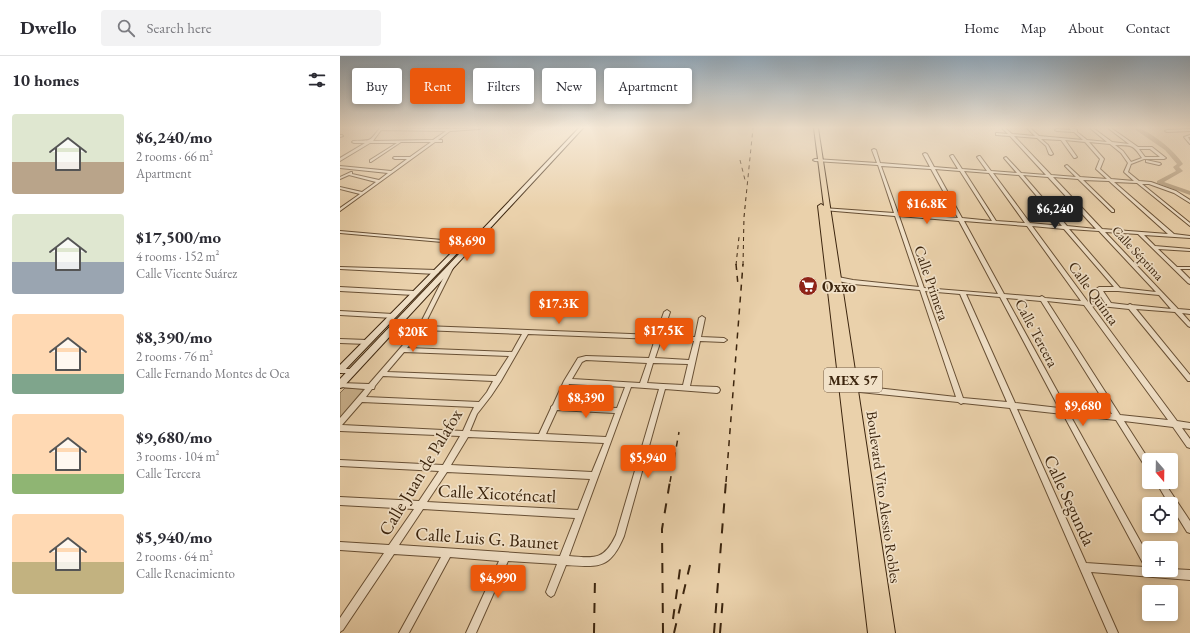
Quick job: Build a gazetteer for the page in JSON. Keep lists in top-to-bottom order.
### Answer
{
  "streets": {
    "main road": ["MEX 57", "Boulevard Vito Alessio Robles"],
    "street": [
      "Calle Séptima",
      "Calle Primera",
      "Calle Quinta",
      "Calle Tercera",
      "Calle Juan de Palafox",
      "Calle Xicoténcatl",
      "Calle Segunda",
      "Calle Luis G. Baunet"
    ]
  },
  "crossings": [
    ["Calle Juan de Palafox", "Calle Xicoténcatl"],
    ["Calle Juan de Palafox", "Calle Luis G. Baunet"]
  ],
  "places": {
    "supermarket": ["Oxxo"]
  },
  "north": "bottom",
  "page": {
    "header": "Dwello",
    "search": "Search here",
    "nav": [
      "Home",
      "Map",
      "About",
      "Contact"
    ],
    "heading": "10 homes",
    "chip": [
      "Buy",
      "Rent",
      "Filters",
      "New",
      "Apartment"
    ],
    "list": [
      {
        "name": "$6,240/mo",
        "note": "2 rooms · 66 m² · Apartment"
      },
      {
        "name": "$17,500/mo",
        "note": "4 rooms · 152 m² · Calle Vicente Suárez"
      },
      {
        "name": "$8,390/mo",
        "note": "2 rooms · 76 m² · Calle Fernando Montes de Oca"
      },
      {
        "name": "$9,680/mo",
        "note": "3 rooms · 104 m² · Calle Tercera"
      },
      {
        "name": "$5,940/mo",
        "note": "2 rooms · 64 m² · Calle Renacimiento"
      }
    ],
    "price": [
      "$16.8K",
      "$6,240",
      "$8,690",
      "$17.3K",
      "$17.5K",
      "$20K",
      "$8,390",
      "$9,680",
      "$5,940",
      "$4,990"
    ],
    "map_buttons": ["+", "−"]
  }
}
